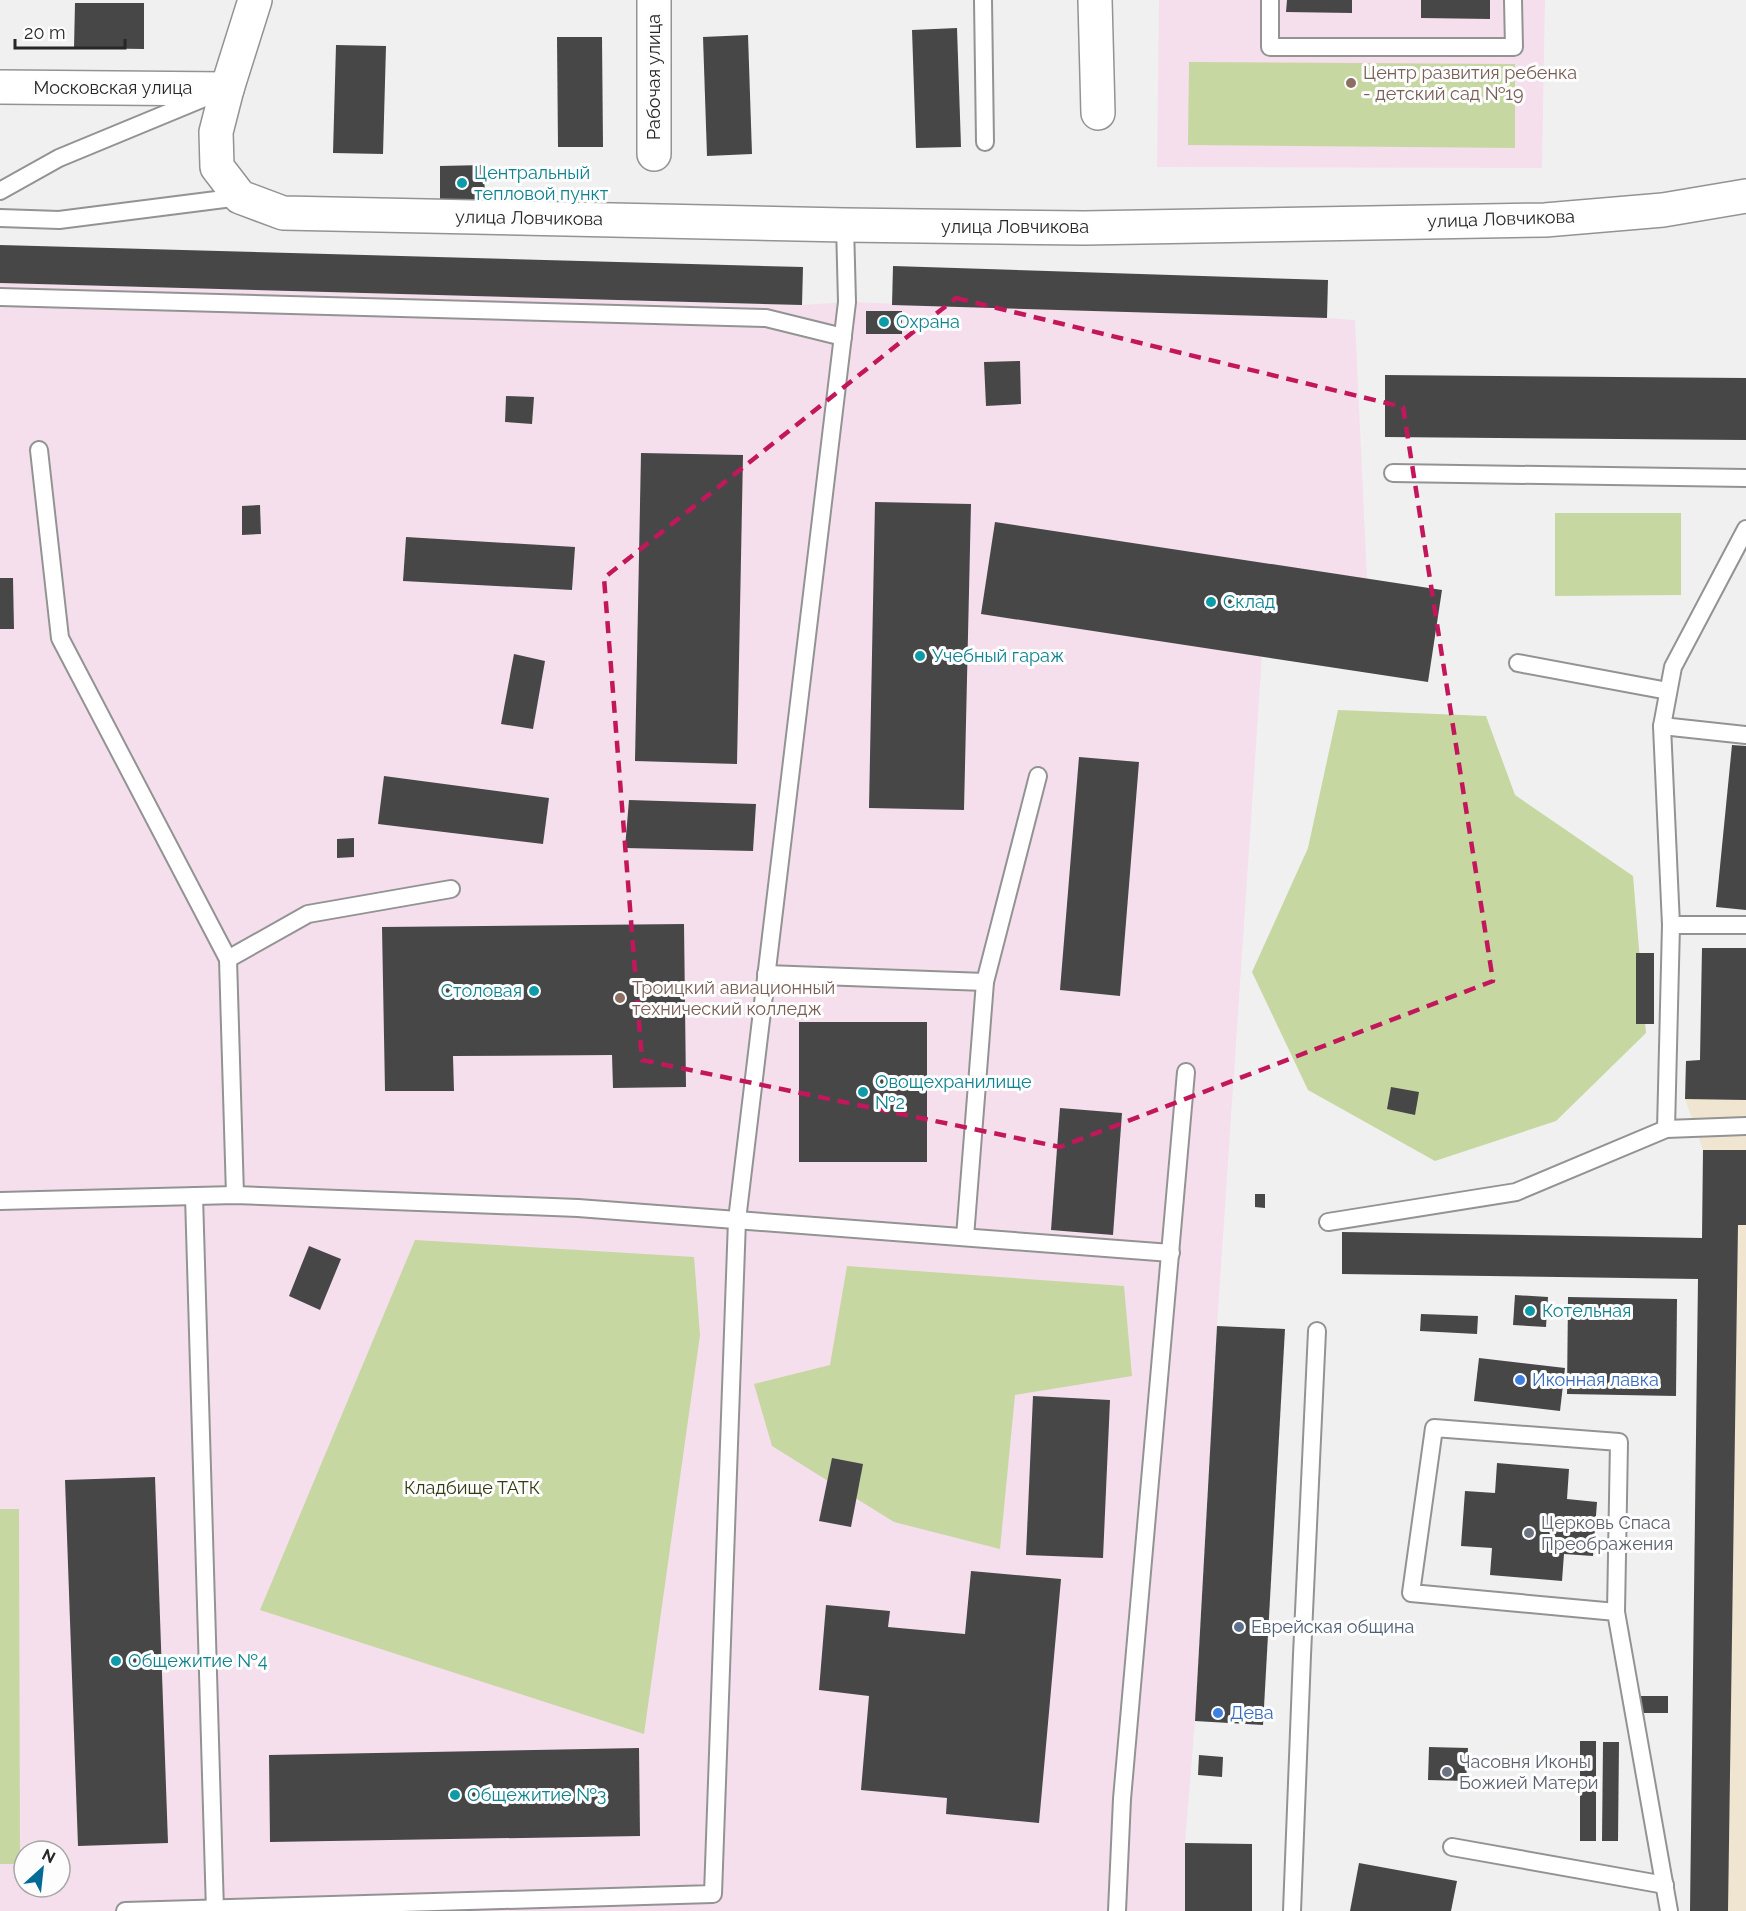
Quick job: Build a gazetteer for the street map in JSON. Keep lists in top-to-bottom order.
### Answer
{
  "streets": {
    "street": ["Рабочая улица", "Московская улица", "улица Ловчикова"]
  },
  "parks": ["Кладбище ТАТК"],
  "places": [
    "Центр развития ребенка - детский сад №19",
    "Центральный тепловой пункт",
    "Охрана",
    "Склад",
    "Учебный гараж",
    "Столовая",
    "Троицкий авиационный технический колледж",
    "Овощехранилище №2",
    "Котельная",
    "Иконная лавка",
    "Церковь Спаса Преображения",
    "Еврейская община",
    "Общежитие №4",
    "Дева",
    "Часовня Иконы Божией Матери",
    "Общежитие №3"
  ],
  "scale_bar": "20 m",
  "north": "top right"
}
